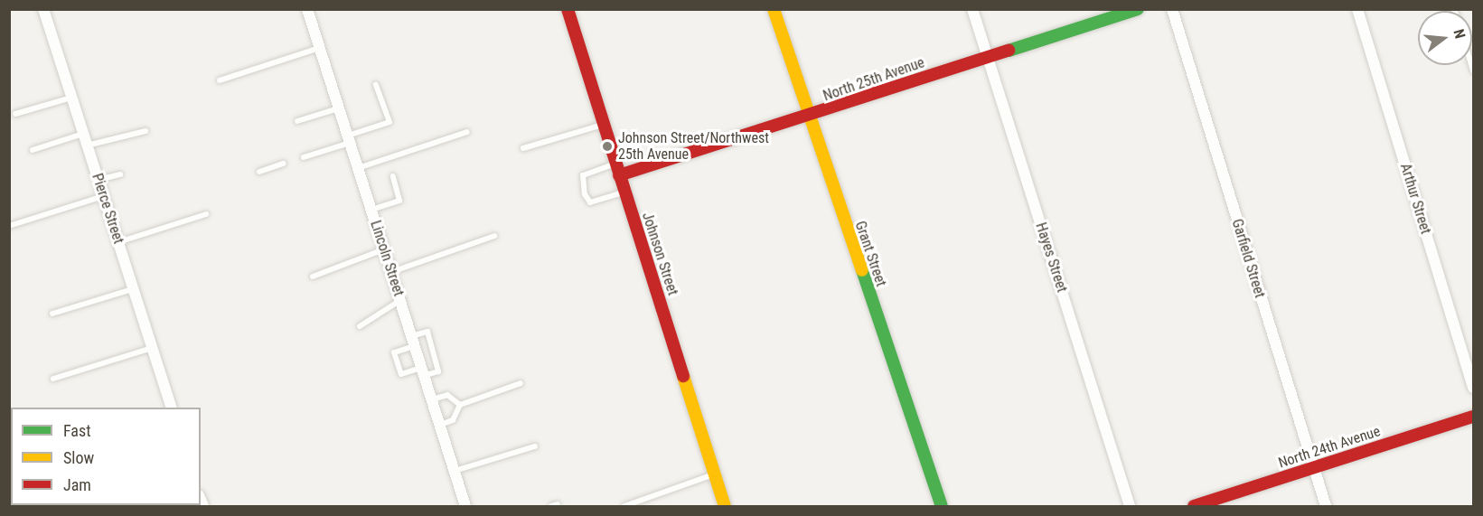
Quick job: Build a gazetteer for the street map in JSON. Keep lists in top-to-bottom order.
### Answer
{
  "streets": {
    "street": [
      "North 25th Avenue",
      "Arthur Street",
      "Pierce Street",
      "Johnson Street",
      "Grant Street",
      "Hayes Street",
      "Lincoln Street",
      "Garfield Street",
      "North 24th Avenue"
    ]
  },
  "crossings": [
    ["North 25th Avenue", "Johnson Street"],
    ["North 25th Avenue", "Grant Street"],
    ["North 25th Avenue", "Hayes Street"],
    ["Garfield Street", "North 24th Avenue"]
  ],
  "places": ["Johnson Street/Northwest 25th Avenue"],
  "legend": ["Fast", "Slow", "Jam"],
  "north": "right"
}
